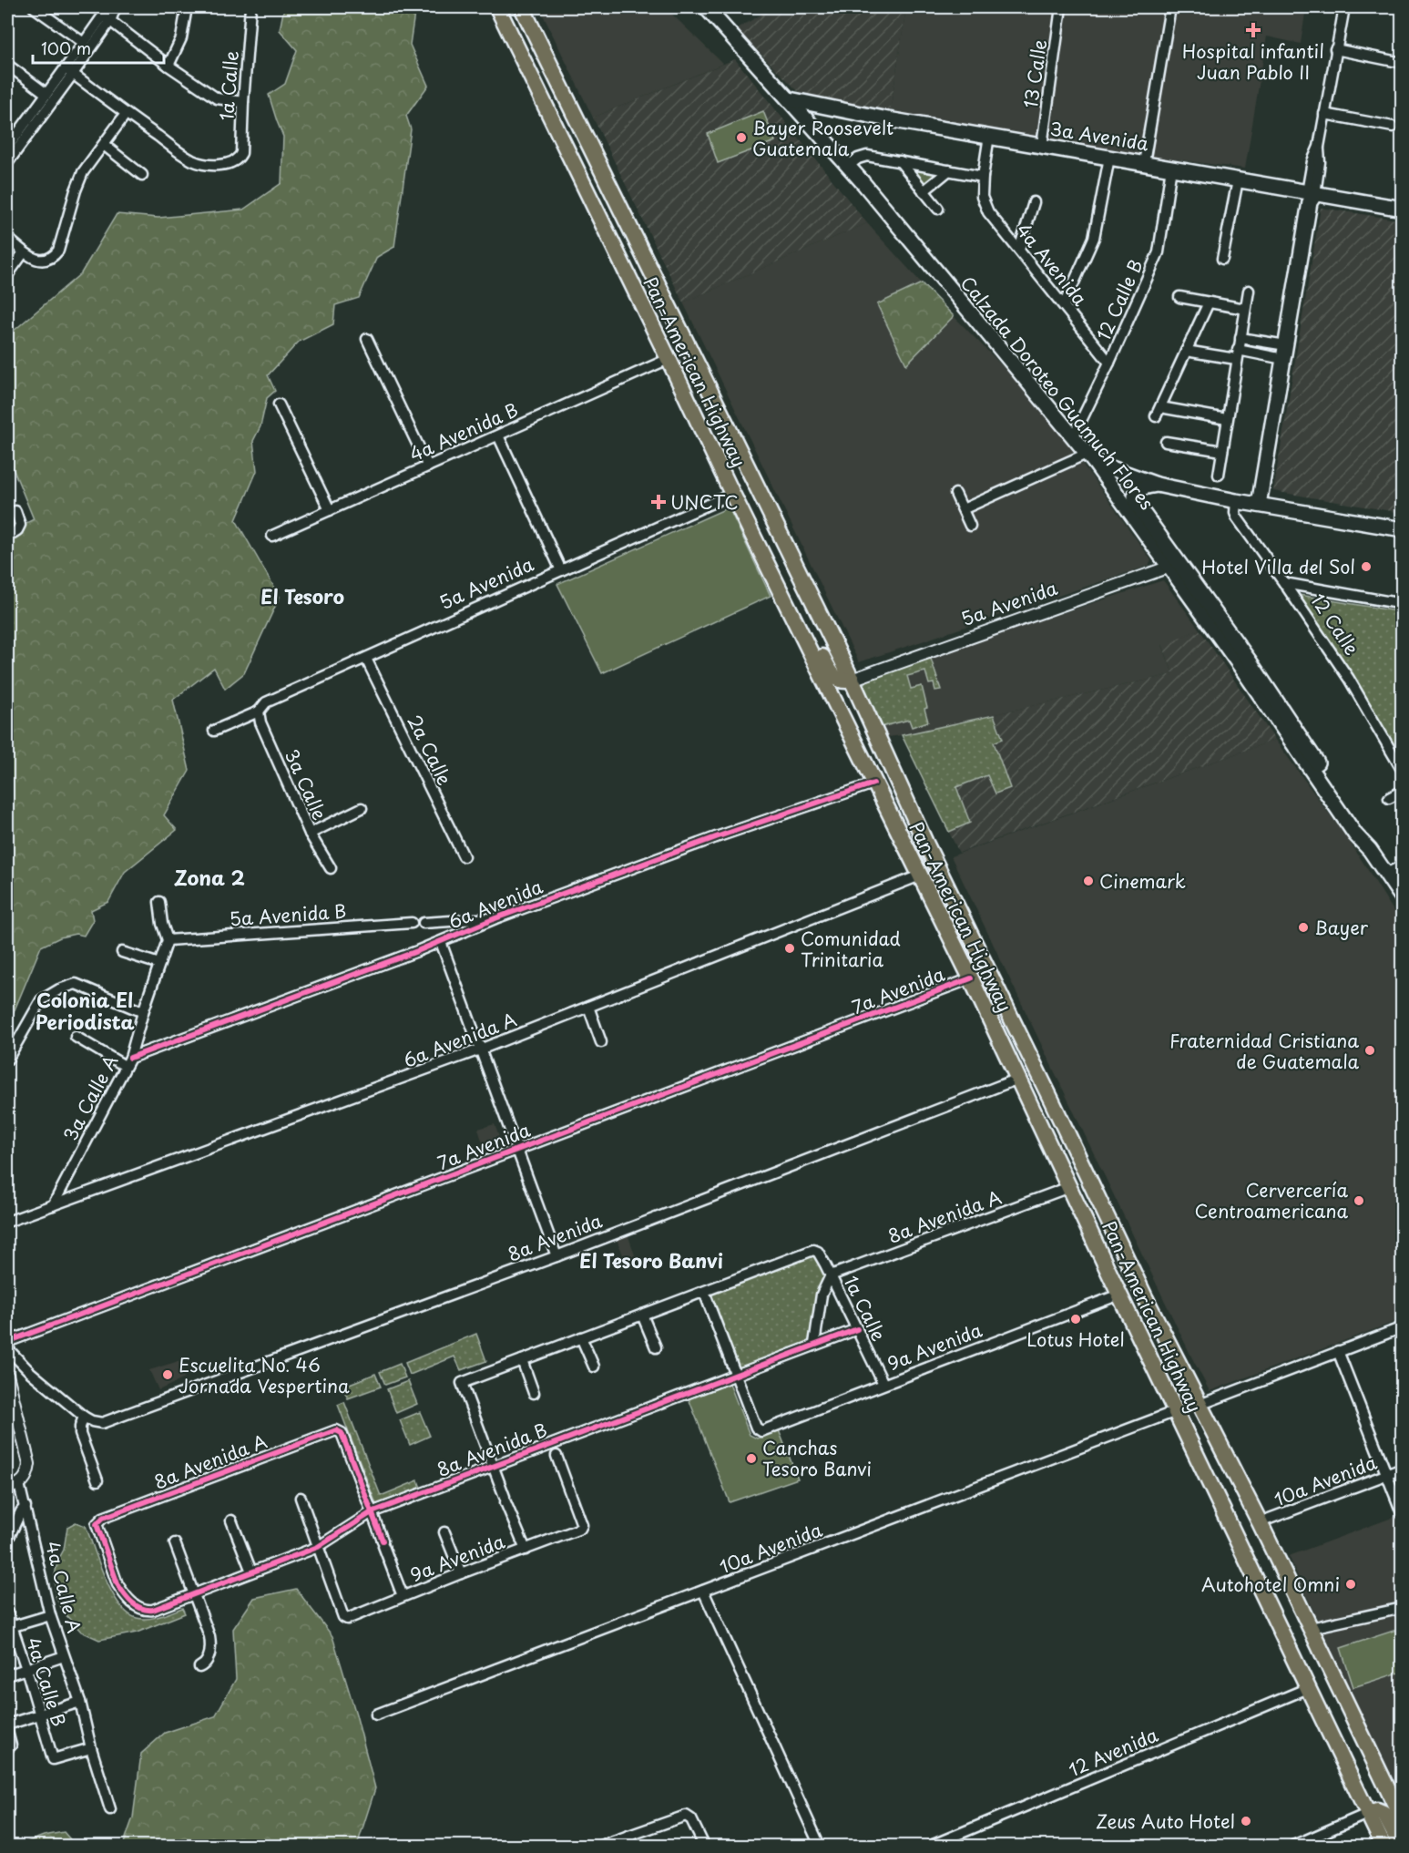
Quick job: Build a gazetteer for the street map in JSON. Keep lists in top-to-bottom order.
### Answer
{
  "streets": {
    "highway": ["Pan-American Highway"],
    "main road": ["3a Avenida", "Calzada Doroteo Guamuch Flores"],
    "street": [
      "13 Calle",
      "1a Calle",
      "4a Avenida",
      "12 Calle B",
      "4a Avenida B",
      "5a Avenida",
      "12 Calle",
      "2a Calle",
      "3a Calle",
      "6a Avenida",
      "5a Avenida B",
      "7a Avenida",
      "6a Avenida A",
      "3a Calle A",
      "8a Avenida A",
      "8a Avenida",
      "9a Avenida",
      "8a Avenida B",
      "10a Avenida",
      "4a Calle A",
      "4a Calle B",
      "12 Avenida"
    ]
  },
  "crossings": [
    ["13 Calle", "3a Avenida"],
    ["1a Calle", "8a Avenida A"],
    ["1a Calle", "9a Avenida"],
    ["1a Calle", "8a Avenida B"],
    ["3a Avenida", "12 Calle B"],
    ["3a Avenida", "Calzada Doroteo Guamuch Flores"],
    ["4a Avenida", "12 Calle B"],
    ["12 Calle B", "Calzada Doroteo Guamuch Flores"],
    ["Pan-American Highway", "4a Avenida B"],
    ["Pan-American Highway", "5a Avenida"],
    ["Pan-American Highway", "6a Avenida"],
    ["Pan-American Highway", "7a Avenida"],
    ["Pan-American Highway", "6a Avenida A"],
    ["Pan-American Highway", "8a Avenida A"],
    ["Pan-American Highway", "8a Avenida"],
    ["Pan-American Highway", "9a Avenida"],
    ["Pan-American Highway", "10a Avenida"],
    ["Pan-American Highway", "12 Avenida"],
    ["Calzada Doroteo Guamuch Flores", "5a Avenida"],
    ["5a Avenida", "2a Calle"],
    ["5a Avenida", "3a Calle"],
    ["6a Avenida", "3a Calle A"],
    ["5a Avenida B", "3a Calle A"],
    ["6a Avenida A", "3a Calle A"],
    ["8a Avenida A", "8a Avenida B"],
    ["9a Avenida", "8a Avenida B"],
    ["4a Calle A", "4a Calle B"]
  ],
  "districts": [
    "El Tesoro",
    "Zona 2",
    "Colonia El Periodista",
    "El Tesoro Banvi"
  ],
  "places": {
    "health": ["Hospital infantil Juan Pablo II", "UNCTC"],
    "other": [
      "Bayer Roosevelt Guatemala",
      "Hotel Villa del Sol",
      "Cinemark",
      "Bayer",
      "Comunidad Trinitaria",
      "Fraternidad Cristiana de Guatemala",
      "Cervercería Centroamericana",
      "Lotus Hotel",
      "Escuelita No. 46 Jornada Vespertina",
      "Canchas Tesoro Banvi",
      "Autohotel Omni",
      "Zeus Auto Hotel"
    ]
  },
  "scale_bar": "100 m"
}
